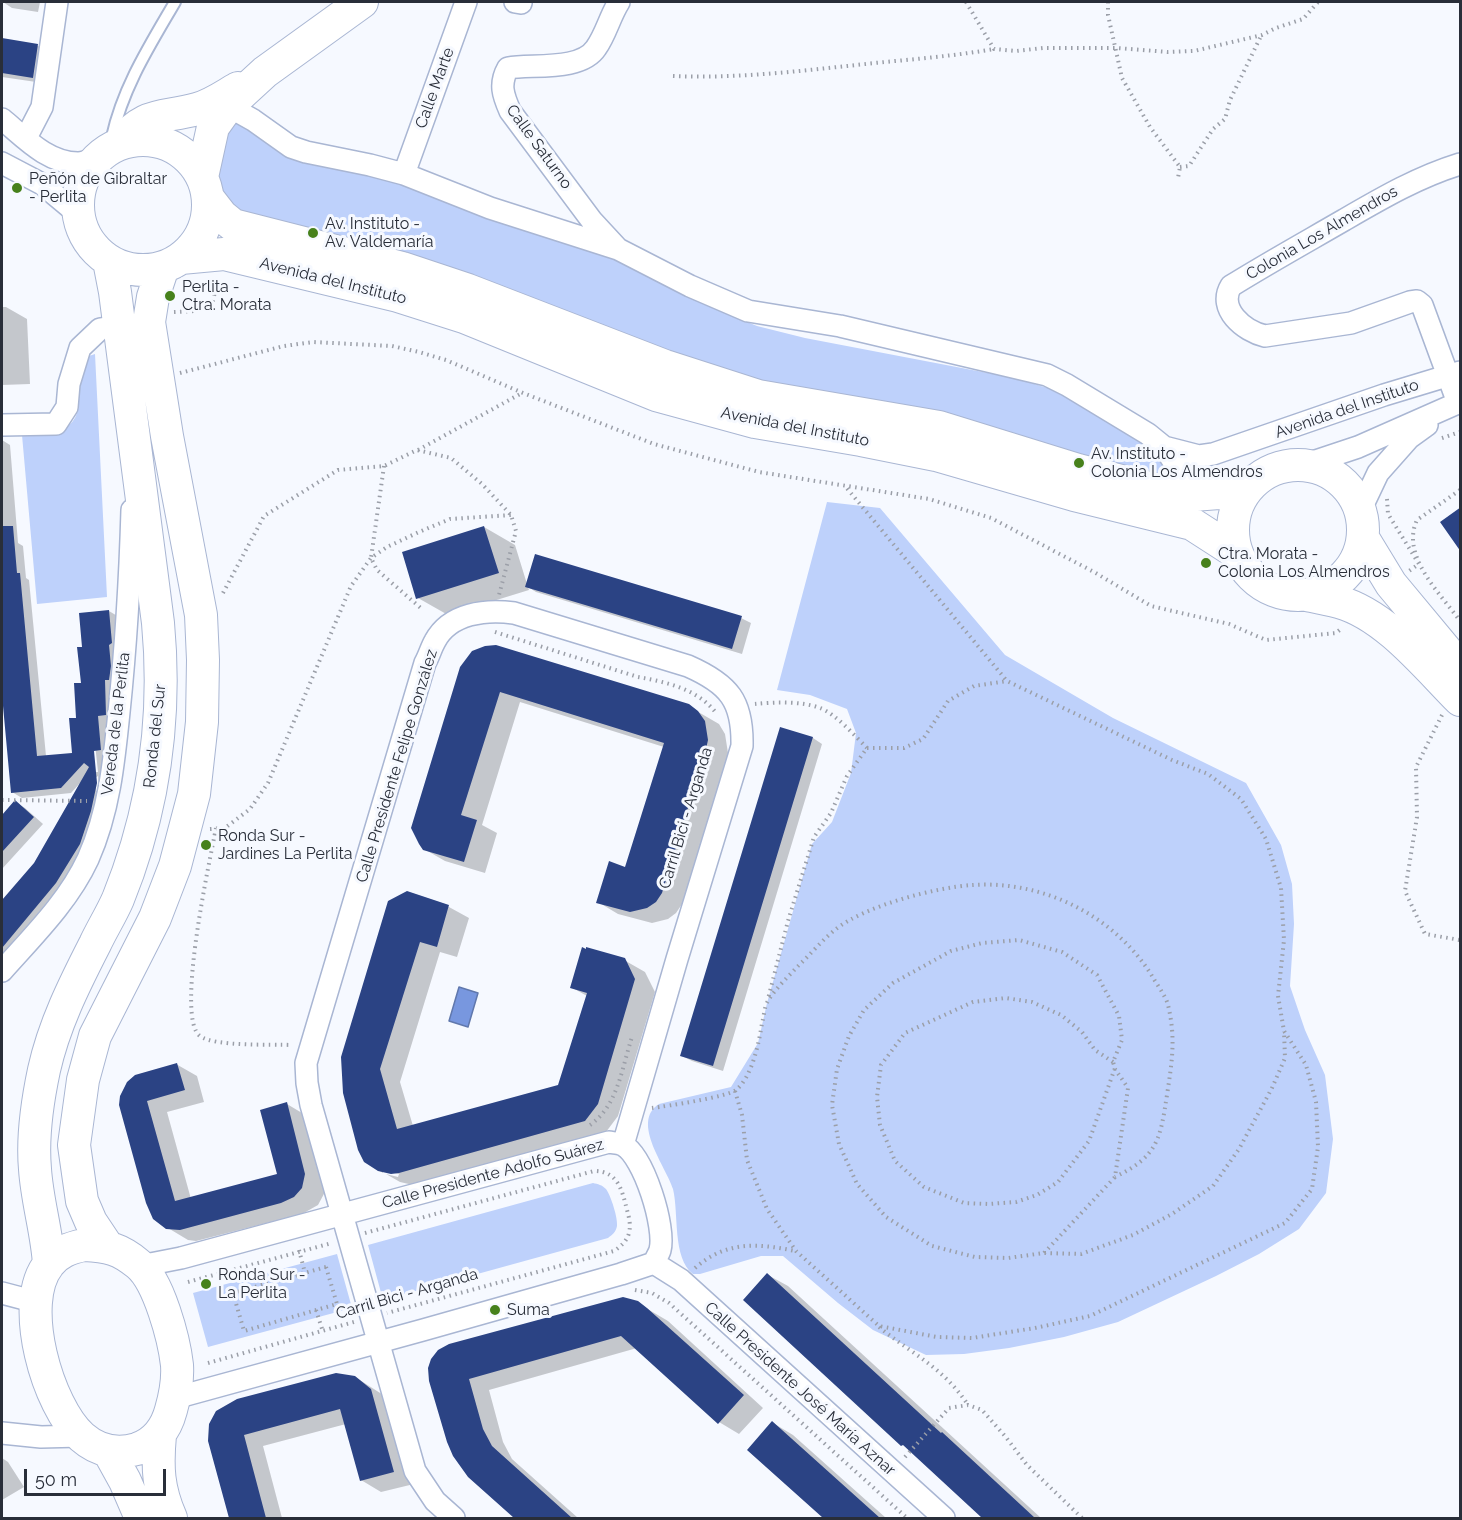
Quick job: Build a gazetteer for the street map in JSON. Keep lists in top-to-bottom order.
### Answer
{
  "streets": {
    "main road": ["Avenida del Instituto", "Ronda del Sur"],
    "street": [
      "Calle Marte",
      "Calle Saturno",
      "Colonia Los Almendros",
      "Vereda de la Perlita",
      "Calle Presidente Felipe González",
      "Calle Presidente Adolfo Suárez",
      "Calle Presidente José María Aznar"
    ],
    "path": ["Carril Bici - Arganda"]
  },
  "crossings": [
    ["Calle Marte", "Avenida del Instituto"],
    ["Calle Saturno", "Avenida del Instituto"],
    ["Colonia Los Almendros", "Avenida del Instituto"],
    ["Avenida del Instituto", "Ronda del Sur"],
    ["Vereda de la Perlita", "Ronda del Sur"],
    ["Ronda del Sur", "Calle Presidente Adolfo Suárez"],
    ["Calle Presidente Felipe González", "Carril Bici - Arganda"],
    ["Calle Presidente Felipe González", "Calle Presidente Adolfo Suárez"],
    ["Calle Presidente Adolfo Suárez", "Calle Presidente José María Aznar"]
  ],
  "places": [
    "Peñón de Gibraltar - Perlita",
    "Av. Instituto - Av. Valdemaría",
    "Perlita - Ctra. Morata",
    "Av. Instituto - Colonia Los Almendros",
    "Ctra. Morata - Colonia Los Almendros",
    "Ronda Sur - Jardines La Perlita",
    "Ronda Sur - La Perlita",
    "Suma"
  ],
  "scale_bar": "50 m"
}
